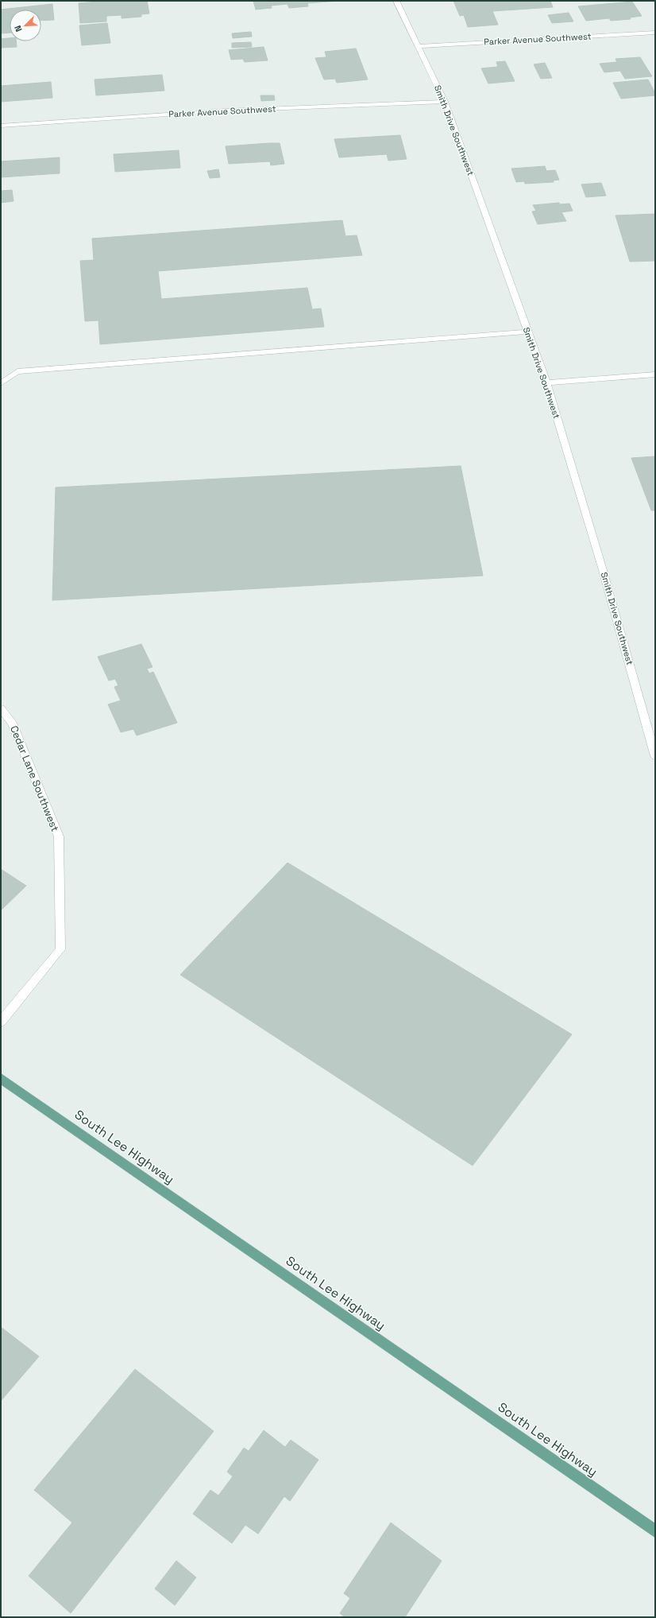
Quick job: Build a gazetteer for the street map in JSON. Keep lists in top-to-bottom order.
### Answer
{
  "streets": {
    "main road": ["South Lee Highway"],
    "street": ["Parker Avenue Southwest", "Smith Drive Southwest", "Cedar Lane Southwest"]
  },
  "crossings": [
    ["Parker Avenue Southwest", "Smith Drive Southwest"]
  ],
  "north": "bottom left"
}
